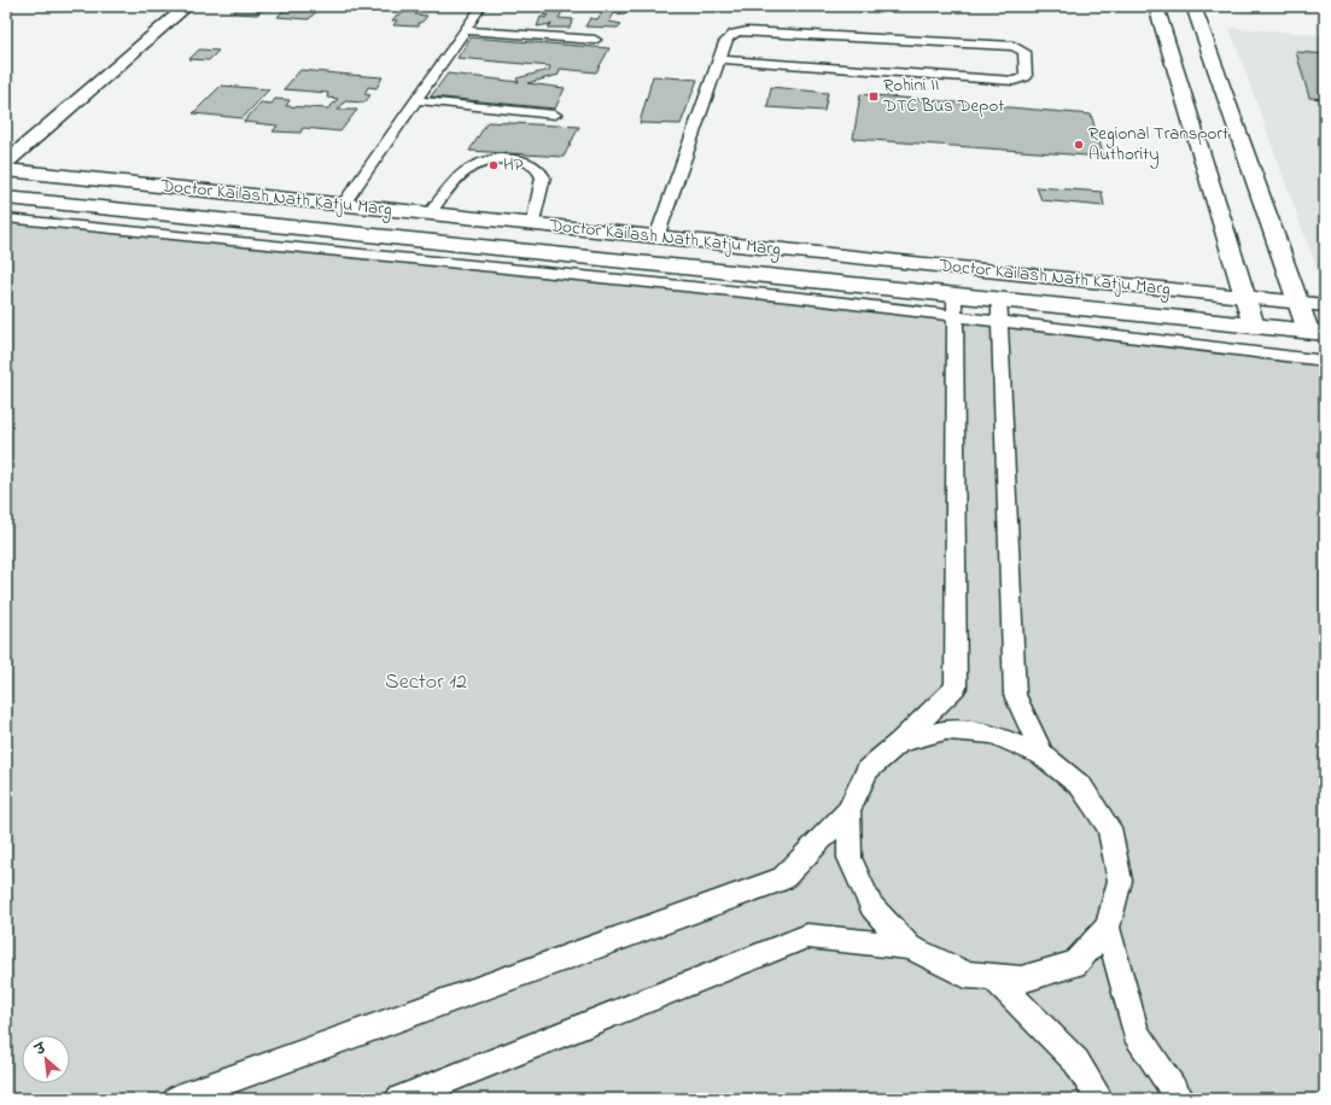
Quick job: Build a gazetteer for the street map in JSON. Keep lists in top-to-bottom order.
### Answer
{
  "streets": {
    "main road": ["Doctor Kailash Nath Katju Marg"]
  },
  "parks": ["Sector 12"],
  "places": {
    "transit": ["Rohini II DTC Bus Depot"],
    "other": ["Regional Transport Authority", "HP"]
  },
  "north": "top left"
}
